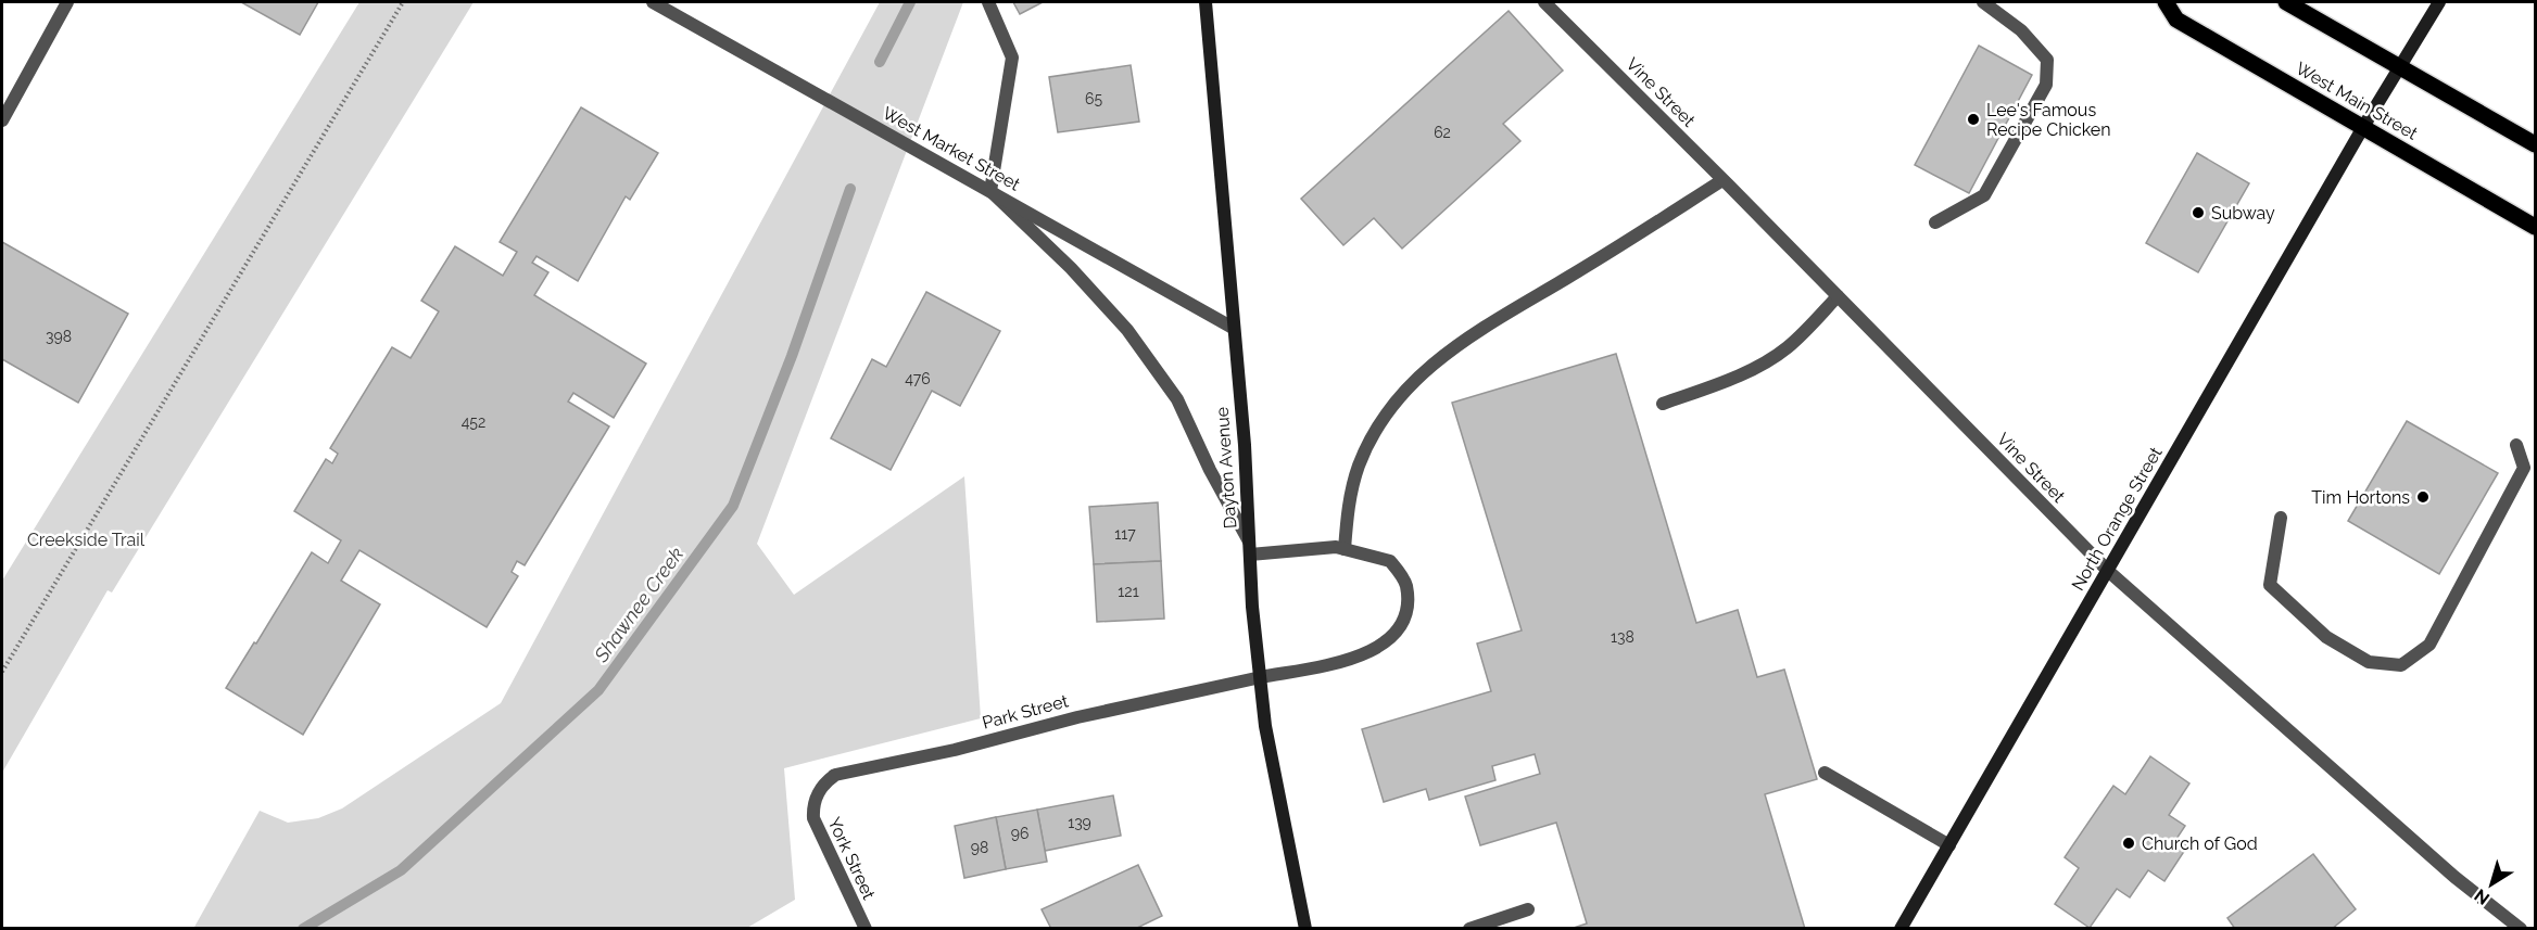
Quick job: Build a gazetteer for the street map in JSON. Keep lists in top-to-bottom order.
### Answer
{
  "streets": {
    "main road": ["West Main Street"],
    "street": [
      "Vine Street",
      "West Market Street",
      "Dayton Avenue",
      "North Orange Street",
      "Park Street",
      "York Street"
    ]
  },
  "crossings": [
    ["Vine Street", "North Orange Street"],
    ["West Main Street", "North Orange Street"],
    ["West Market Street", "Dayton Avenue"],
    ["Dayton Avenue", "Park Street"],
    ["Park Street", "York Street"]
  ],
  "water": ["Shawnee Creek"],
  "parks": ["Creekside Trail"],
  "places": [
    "Lee's Famous Recipe Chicken",
    "Subway",
    "Tim Hortons",
    "Church of God"
  ],
  "house_numbers": [
    "65",
    "62",
    "398",
    "476",
    "452",
    "117",
    "121",
    "138",
    "139",
    "96",
    "98"
  ],
  "north": "bottom left"
}
